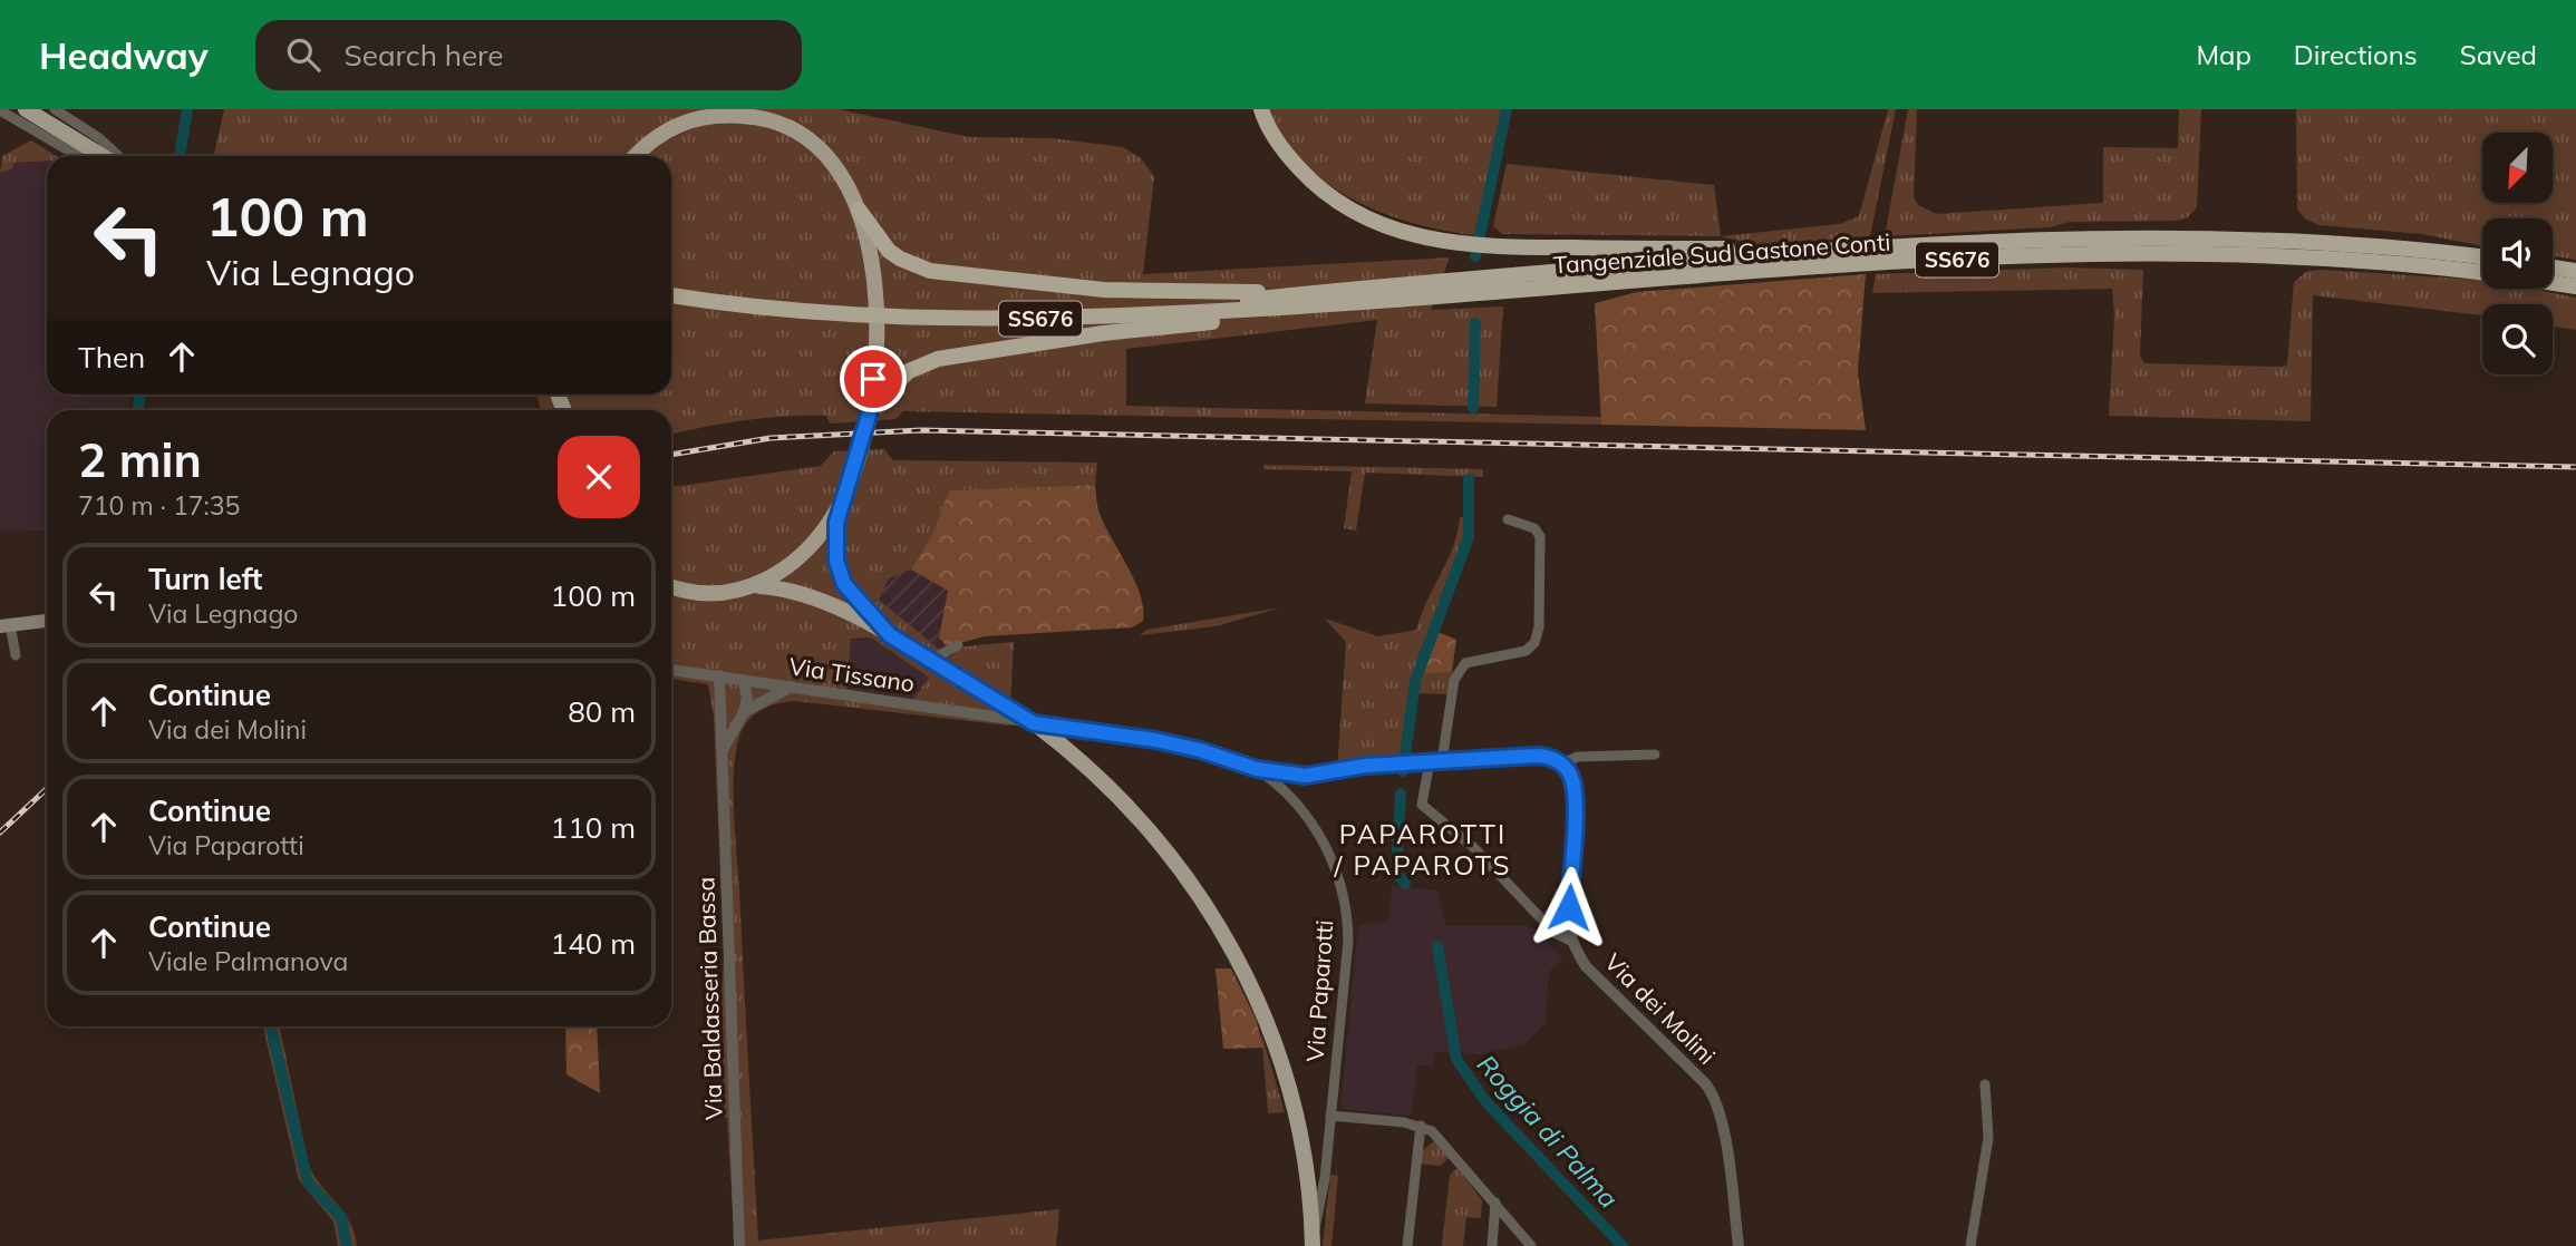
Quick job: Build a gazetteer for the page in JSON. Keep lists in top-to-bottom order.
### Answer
{
  "streets": {
    "highway": ["Tangenziale Sud Gastone Conti", "SS676"],
    "street": [
      "Via Tissano",
      "Via Paparotti",
      "Via Baldasseria Bassa",
      "Via dei Molini"
    ]
  },
  "crossings": [
    ["Tangenziale Sud Gastone Conti", "SS676"],
    ["Via Tissano", "Via Paparotti"],
    ["Via Tissano", "Via Baldasseria Bassa"]
  ],
  "districts": ["PAPAROTTI / PAPAROTS"],
  "water": ["Roggia di Palma"],
  "north": "bottom left",
  "page": {
    "header": "Headway",
    "search": "Search here",
    "nav": ["Map", "Directions", "Saved"],
    "turn": ["100 m", "Via Legnago"],
    "then": "Then",
    "heading": ["2 min", "710 m · 17:35"],
    "list": [
      {
        "name": "Turn left",
        "note": "Via Legnago",
        "value": "100 m"
      },
      {
        "name": "Continue",
        "note": "Via dei Molini",
        "value": "80 m"
      },
      {
        "name": "Continue",
        "note": "Via Paparotti",
        "value": "110 m"
      },
      {
        "name": "Continue",
        "note": "Viale Palmanova",
        "value": "140 m"
      }
    ]
  }
}
